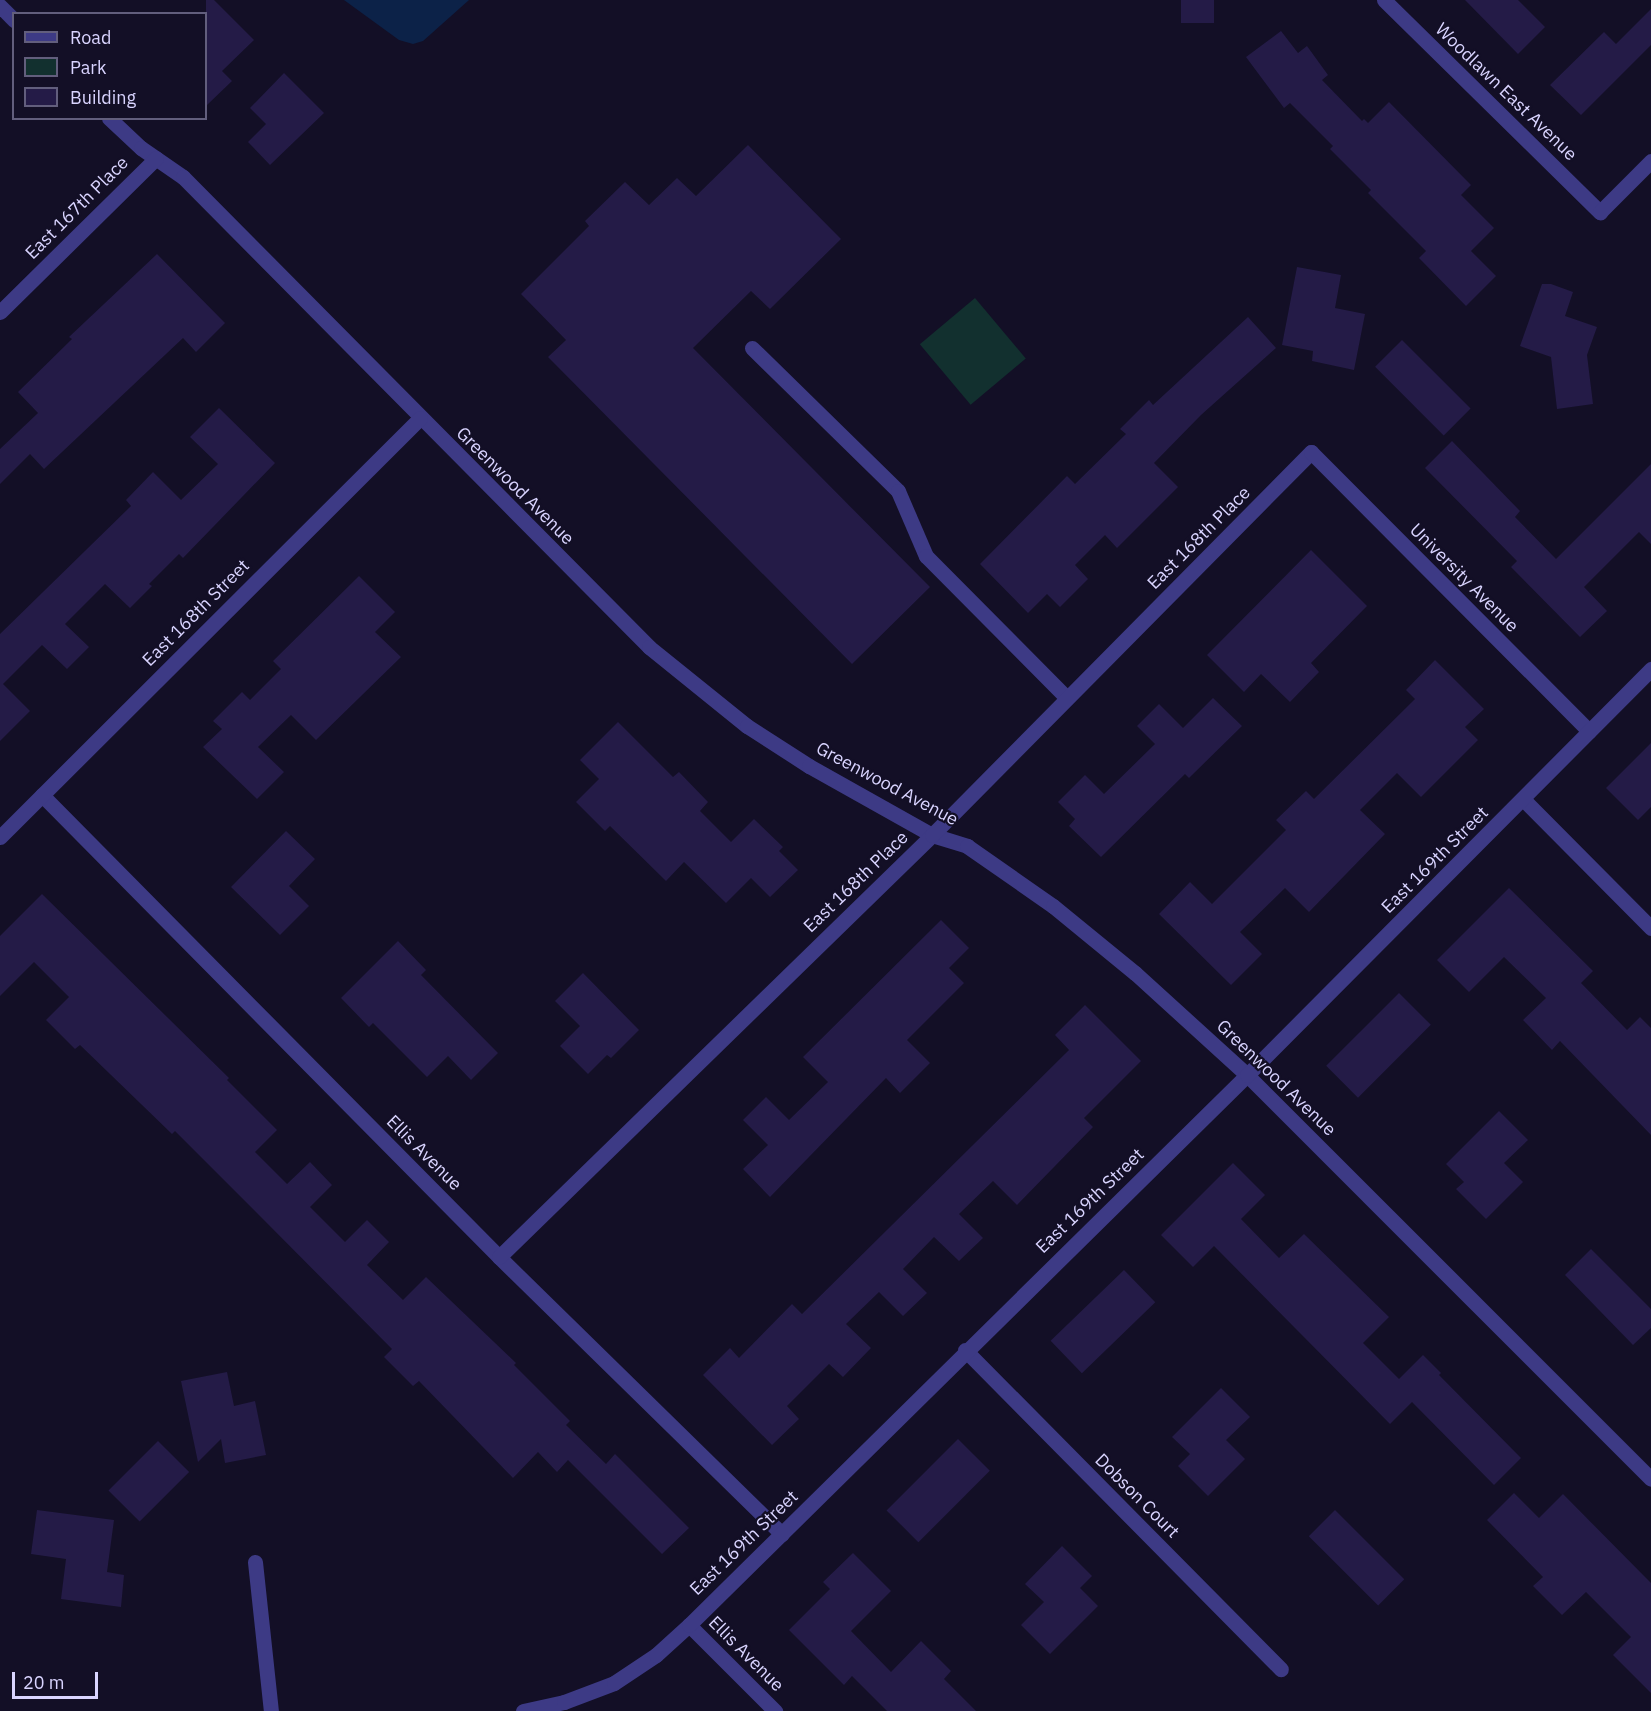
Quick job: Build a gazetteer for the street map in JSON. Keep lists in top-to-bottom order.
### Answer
{
  "streets": {
    "street": [
      "Woodlawn East Avenue",
      "East 167th Place",
      "Greenwood Avenue",
      "East 168th Place",
      "University Avenue",
      "East 168th Street",
      "East 169th Street",
      "Ellis Avenue",
      "Dobson Court"
    ]
  },
  "crossings": [
    ["East 167th Place", "Greenwood Avenue"],
    ["Greenwood Avenue", "East 168th Place"],
    ["Greenwood Avenue", "East 168th Street"],
    ["Greenwood Avenue", "East 169th Street"],
    ["East 168th Place", "University Avenue"],
    ["East 168th Place", "Ellis Avenue"],
    ["University Avenue", "East 169th Street"],
    ["East 168th Street", "Ellis Avenue"],
    ["East 169th Street", "Ellis Avenue"],
    ["East 169th Street", "Dobson Court"]
  ],
  "legend": ["Road", "Park", "Building"],
  "scale_bar": "20 m"
}
